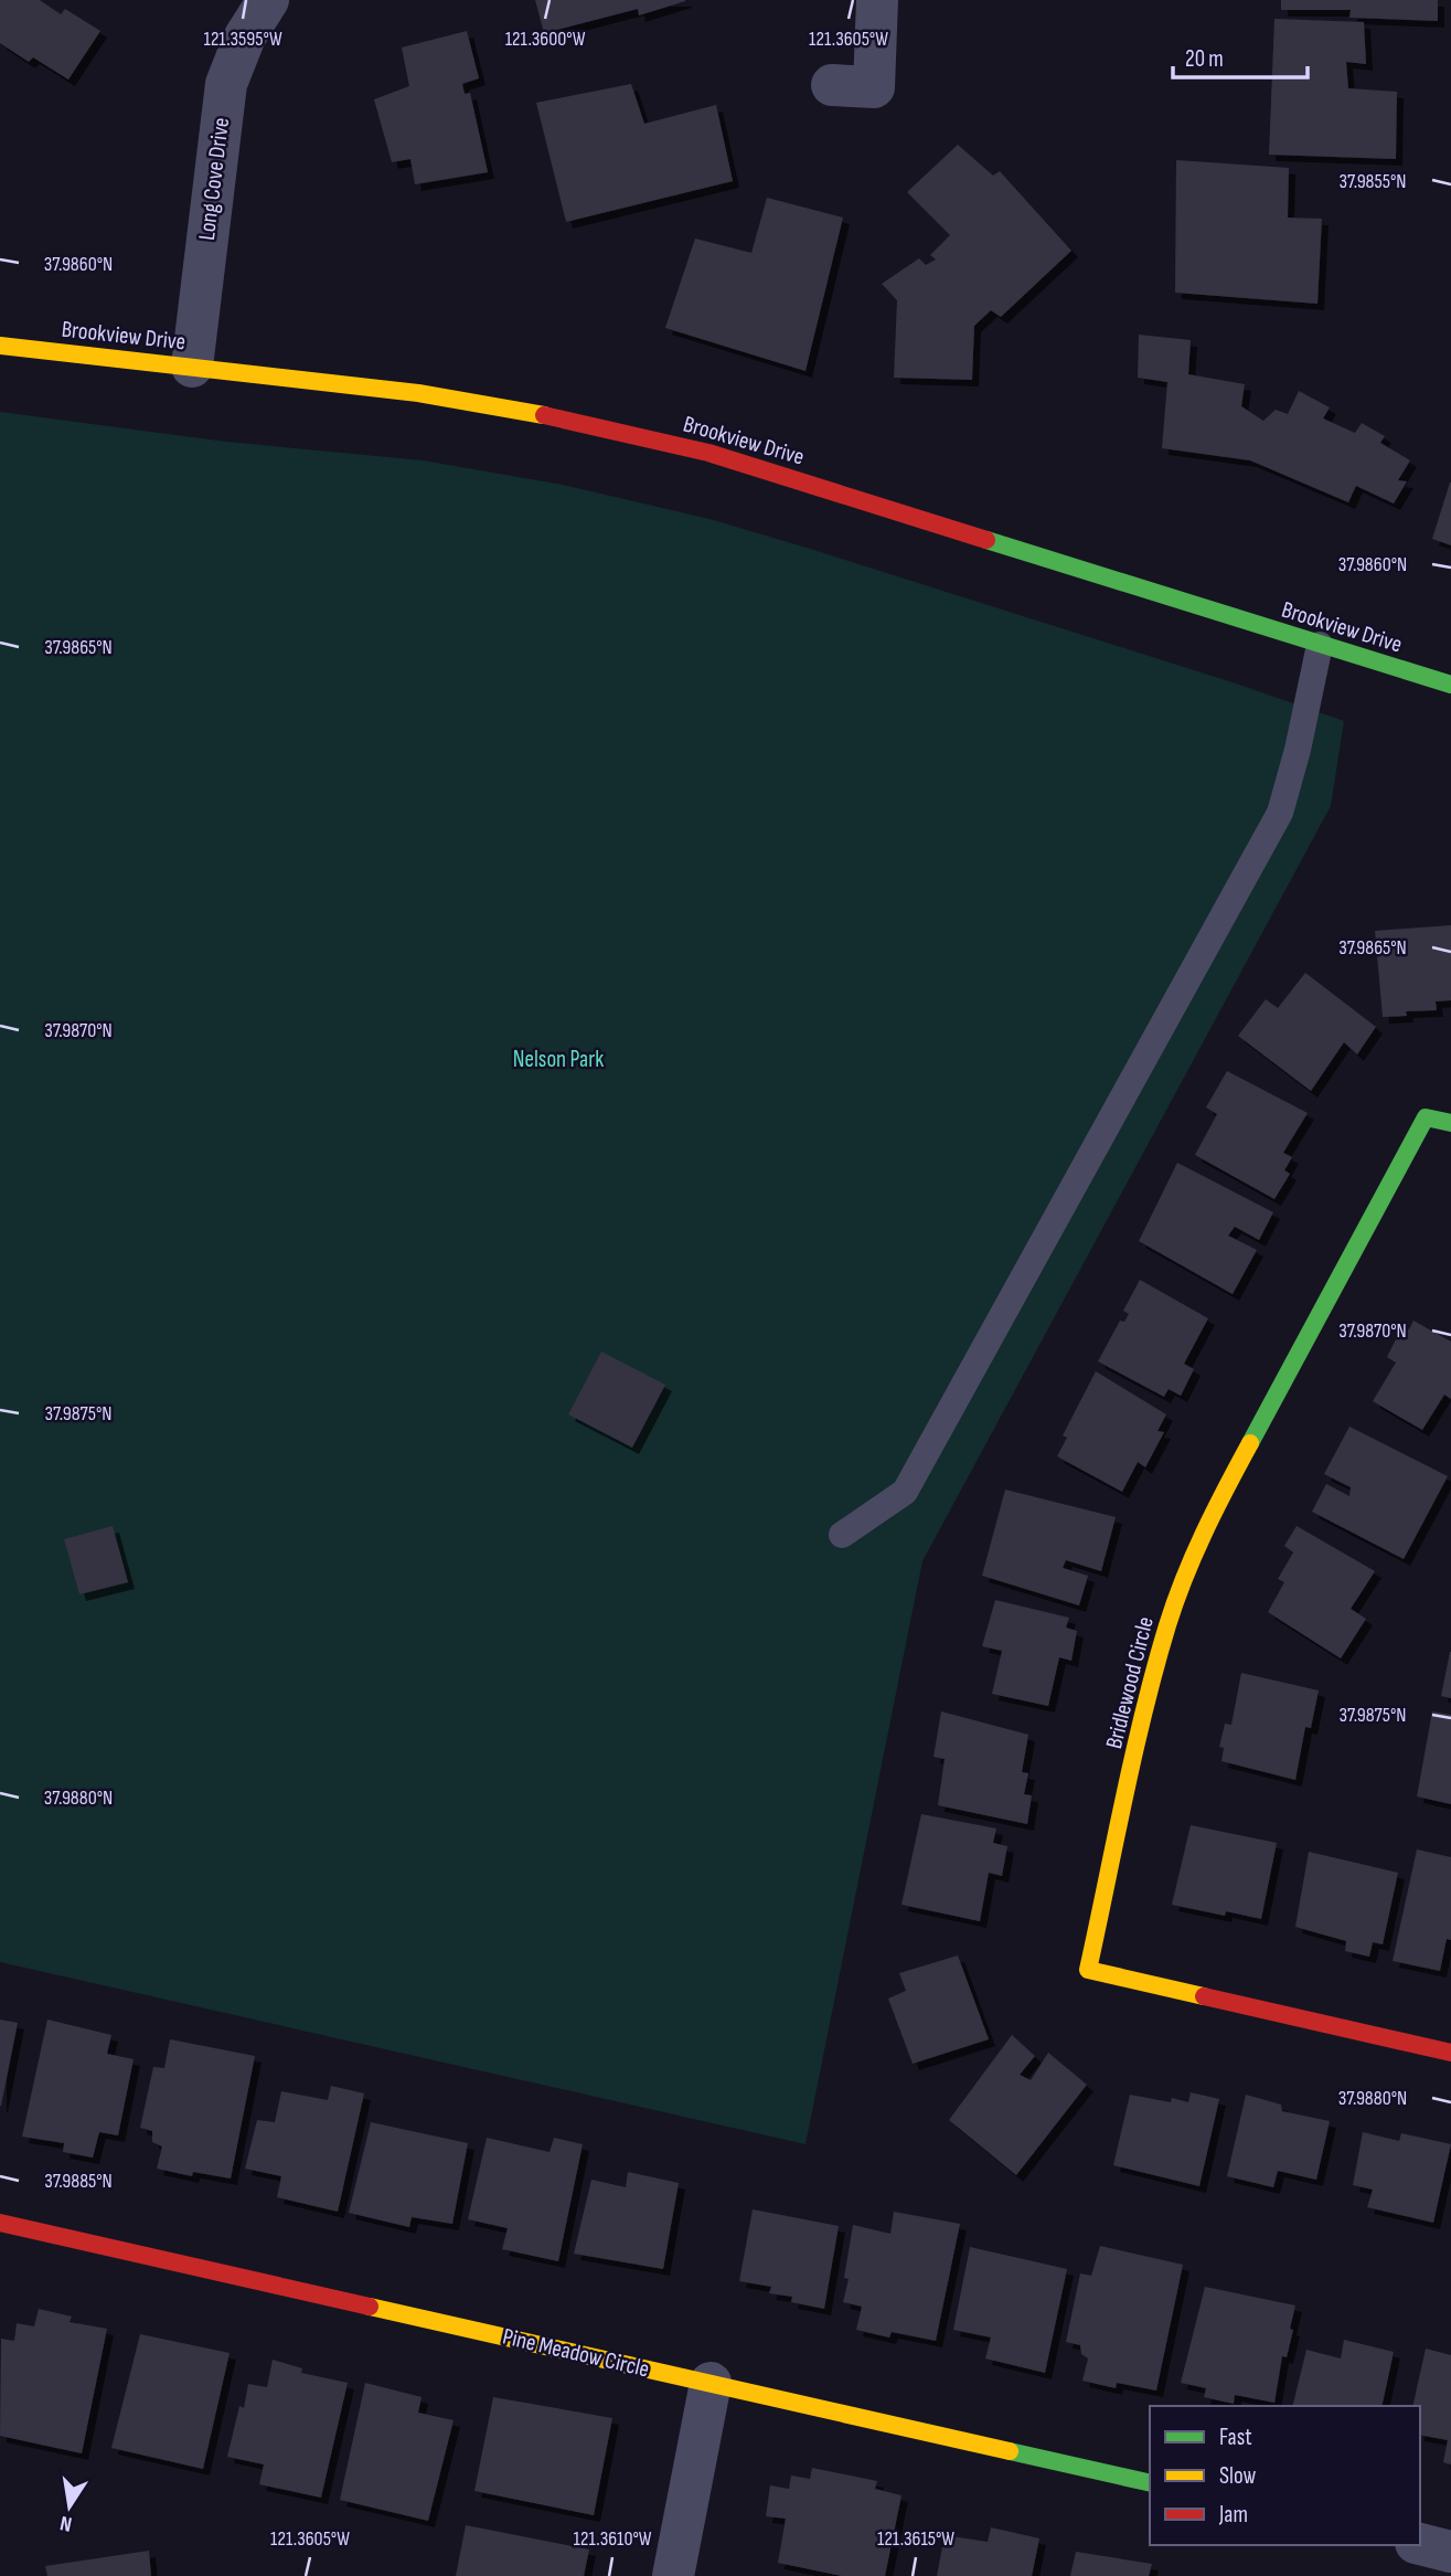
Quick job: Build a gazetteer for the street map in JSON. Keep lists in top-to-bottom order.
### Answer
{
  "streets": {
    "street": [
      "Long Cove Drive",
      "Brookview Drive",
      "Bridlewood Circle",
      "Pine Meadow Circle"
    ]
  },
  "crossings": [
    ["Long Cove Drive", "Brookview Drive"]
  ],
  "parks": ["Nelson Park"],
  "legend": ["Fast", "Slow", "Jam"],
  "scale_bar": "20 m",
  "north": "bottom",
  "coordinates": [
    "121.3595°W",
    "121.3600°W",
    "121.3605°W",
    "37.9855°N",
    "37.9860°N",
    "37.9865°N",
    "37.9870°N",
    "37.9875°N",
    "37.9880°N",
    "37.9885°N",
    "121.3610°W",
    "121.3615°W"
  ]
}
